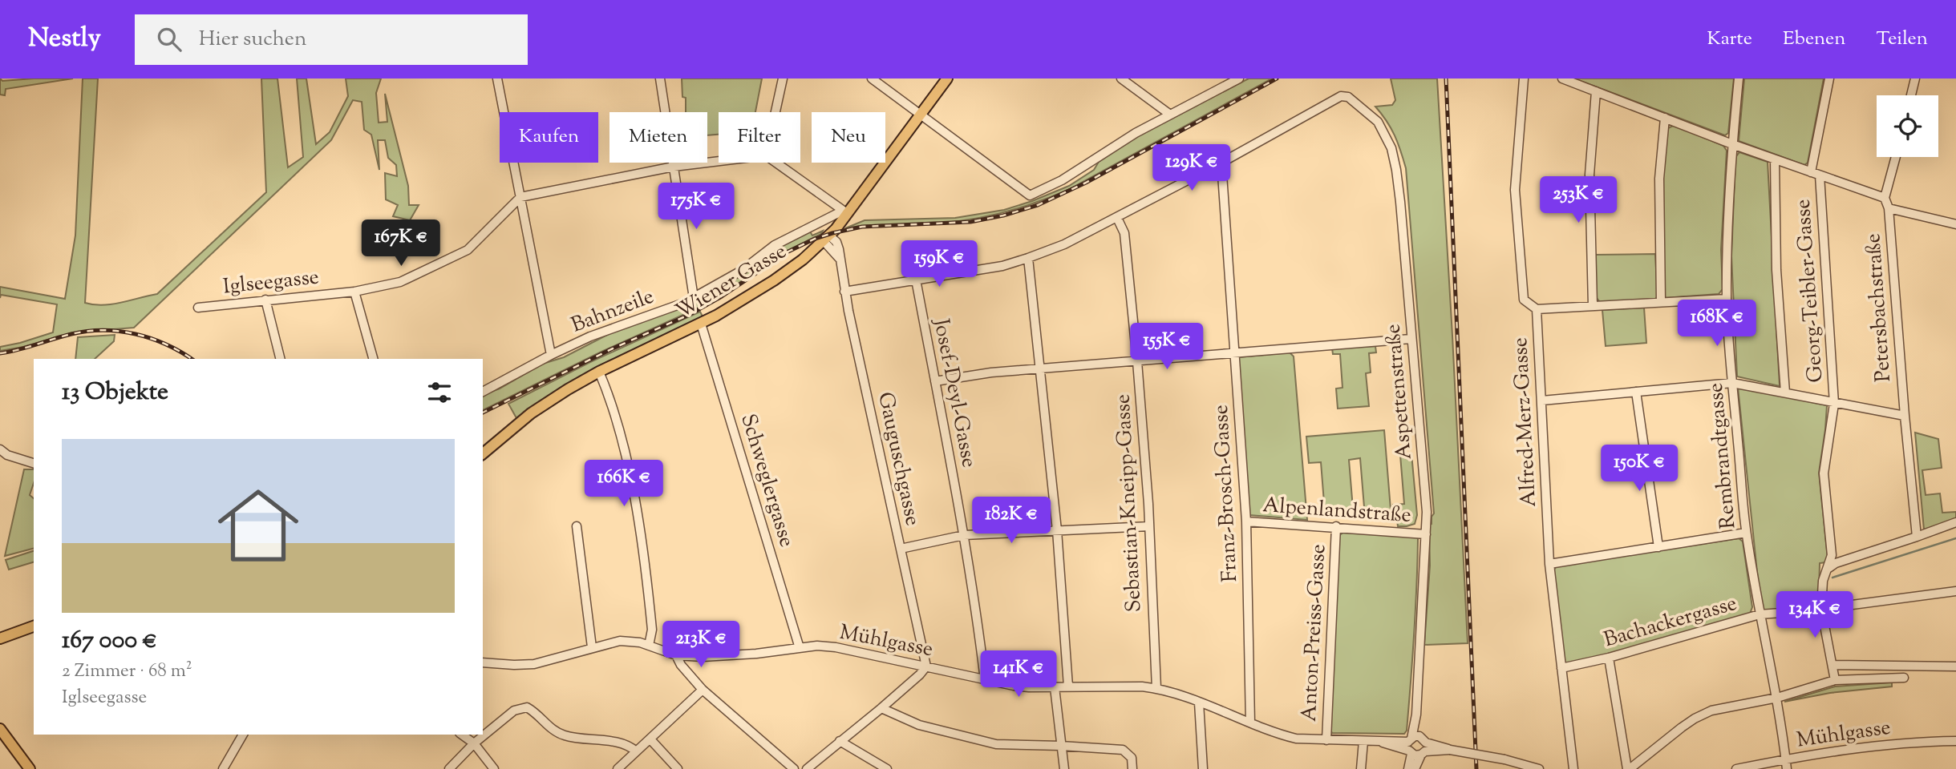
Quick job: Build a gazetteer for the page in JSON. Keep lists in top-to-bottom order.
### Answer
{
  "streets": {
    "main road": ["Wiener Gasse"],
    "street": [
      "Iglseegasse",
      "Georg-Teibler-Gasse",
      "Petersbachstraße",
      "Bahnzeile",
      "Aspettenstraße",
      "Josef-Deyl-Gasse",
      "Alfred-Merz-Gasse",
      "Rembrandtgasse",
      "Gauguschgasse",
      "Schweglergasse",
      "Franz-Brosch-Gasse",
      "Sebastian-Kneipp-Gasse",
      "Alpenlandstraße",
      "Bachackergasse",
      "Anton-Preiss-Gasse",
      "Mühlgasse"
    ]
  },
  "crossings": [
    ["Wiener Gasse", "Bahnzeile"],
    ["Wiener Gasse", "Gauguschgasse"],
    ["Wiener Gasse", "Schweglergasse"],
    ["Georg-Teibler-Gasse", "Bachackergasse"],
    ["Aspettenstraße", "Franz-Brosch-Gasse"],
    ["Aspettenstraße", "Alpenlandstraße"],
    ["Aspettenstraße", "Mühlgasse"],
    ["Josef-Deyl-Gasse", "Mühlgasse"],
    ["Alfred-Merz-Gasse", "Bachackergasse"],
    ["Rembrandtgasse", "Bachackergasse"],
    ["Rembrandtgasse", "Mühlgasse"],
    ["Gauguschgasse", "Mühlgasse"],
    ["Schweglergasse", "Mühlgasse"],
    ["Franz-Brosch-Gasse", "Alpenlandstraße"],
    ["Franz-Brosch-Gasse", "Mühlgasse"],
    ["Sebastian-Kneipp-Gasse", "Mühlgasse"],
    ["Alpenlandstraße", "Anton-Preiss-Gasse"],
    ["Anton-Preiss-Gasse", "Mühlgasse"]
  ],
  "page": {
    "header": "Nestly",
    "search": "Hier suchen",
    "nav": ["Karte", "Ebenen", "Teilen"],
    "chip": [
      "Kaufen",
      "Mieten",
      "Filter",
      "Neu"
    ],
    "price": [
      "129K €",
      "253K €",
      "175K €",
      "167K €",
      "159K €",
      "168K €",
      "155K €",
      "150K €",
      "166K €",
      "182K €",
      "134K €",
      "213K €",
      "141K €"
    ],
    "heading": "13 Objekte",
    "list": [
      {
        "name": "167 000 €",
        "note": "2 Zimmer · 68 m² · Iglseegasse"
      }
    ]
  }
}
